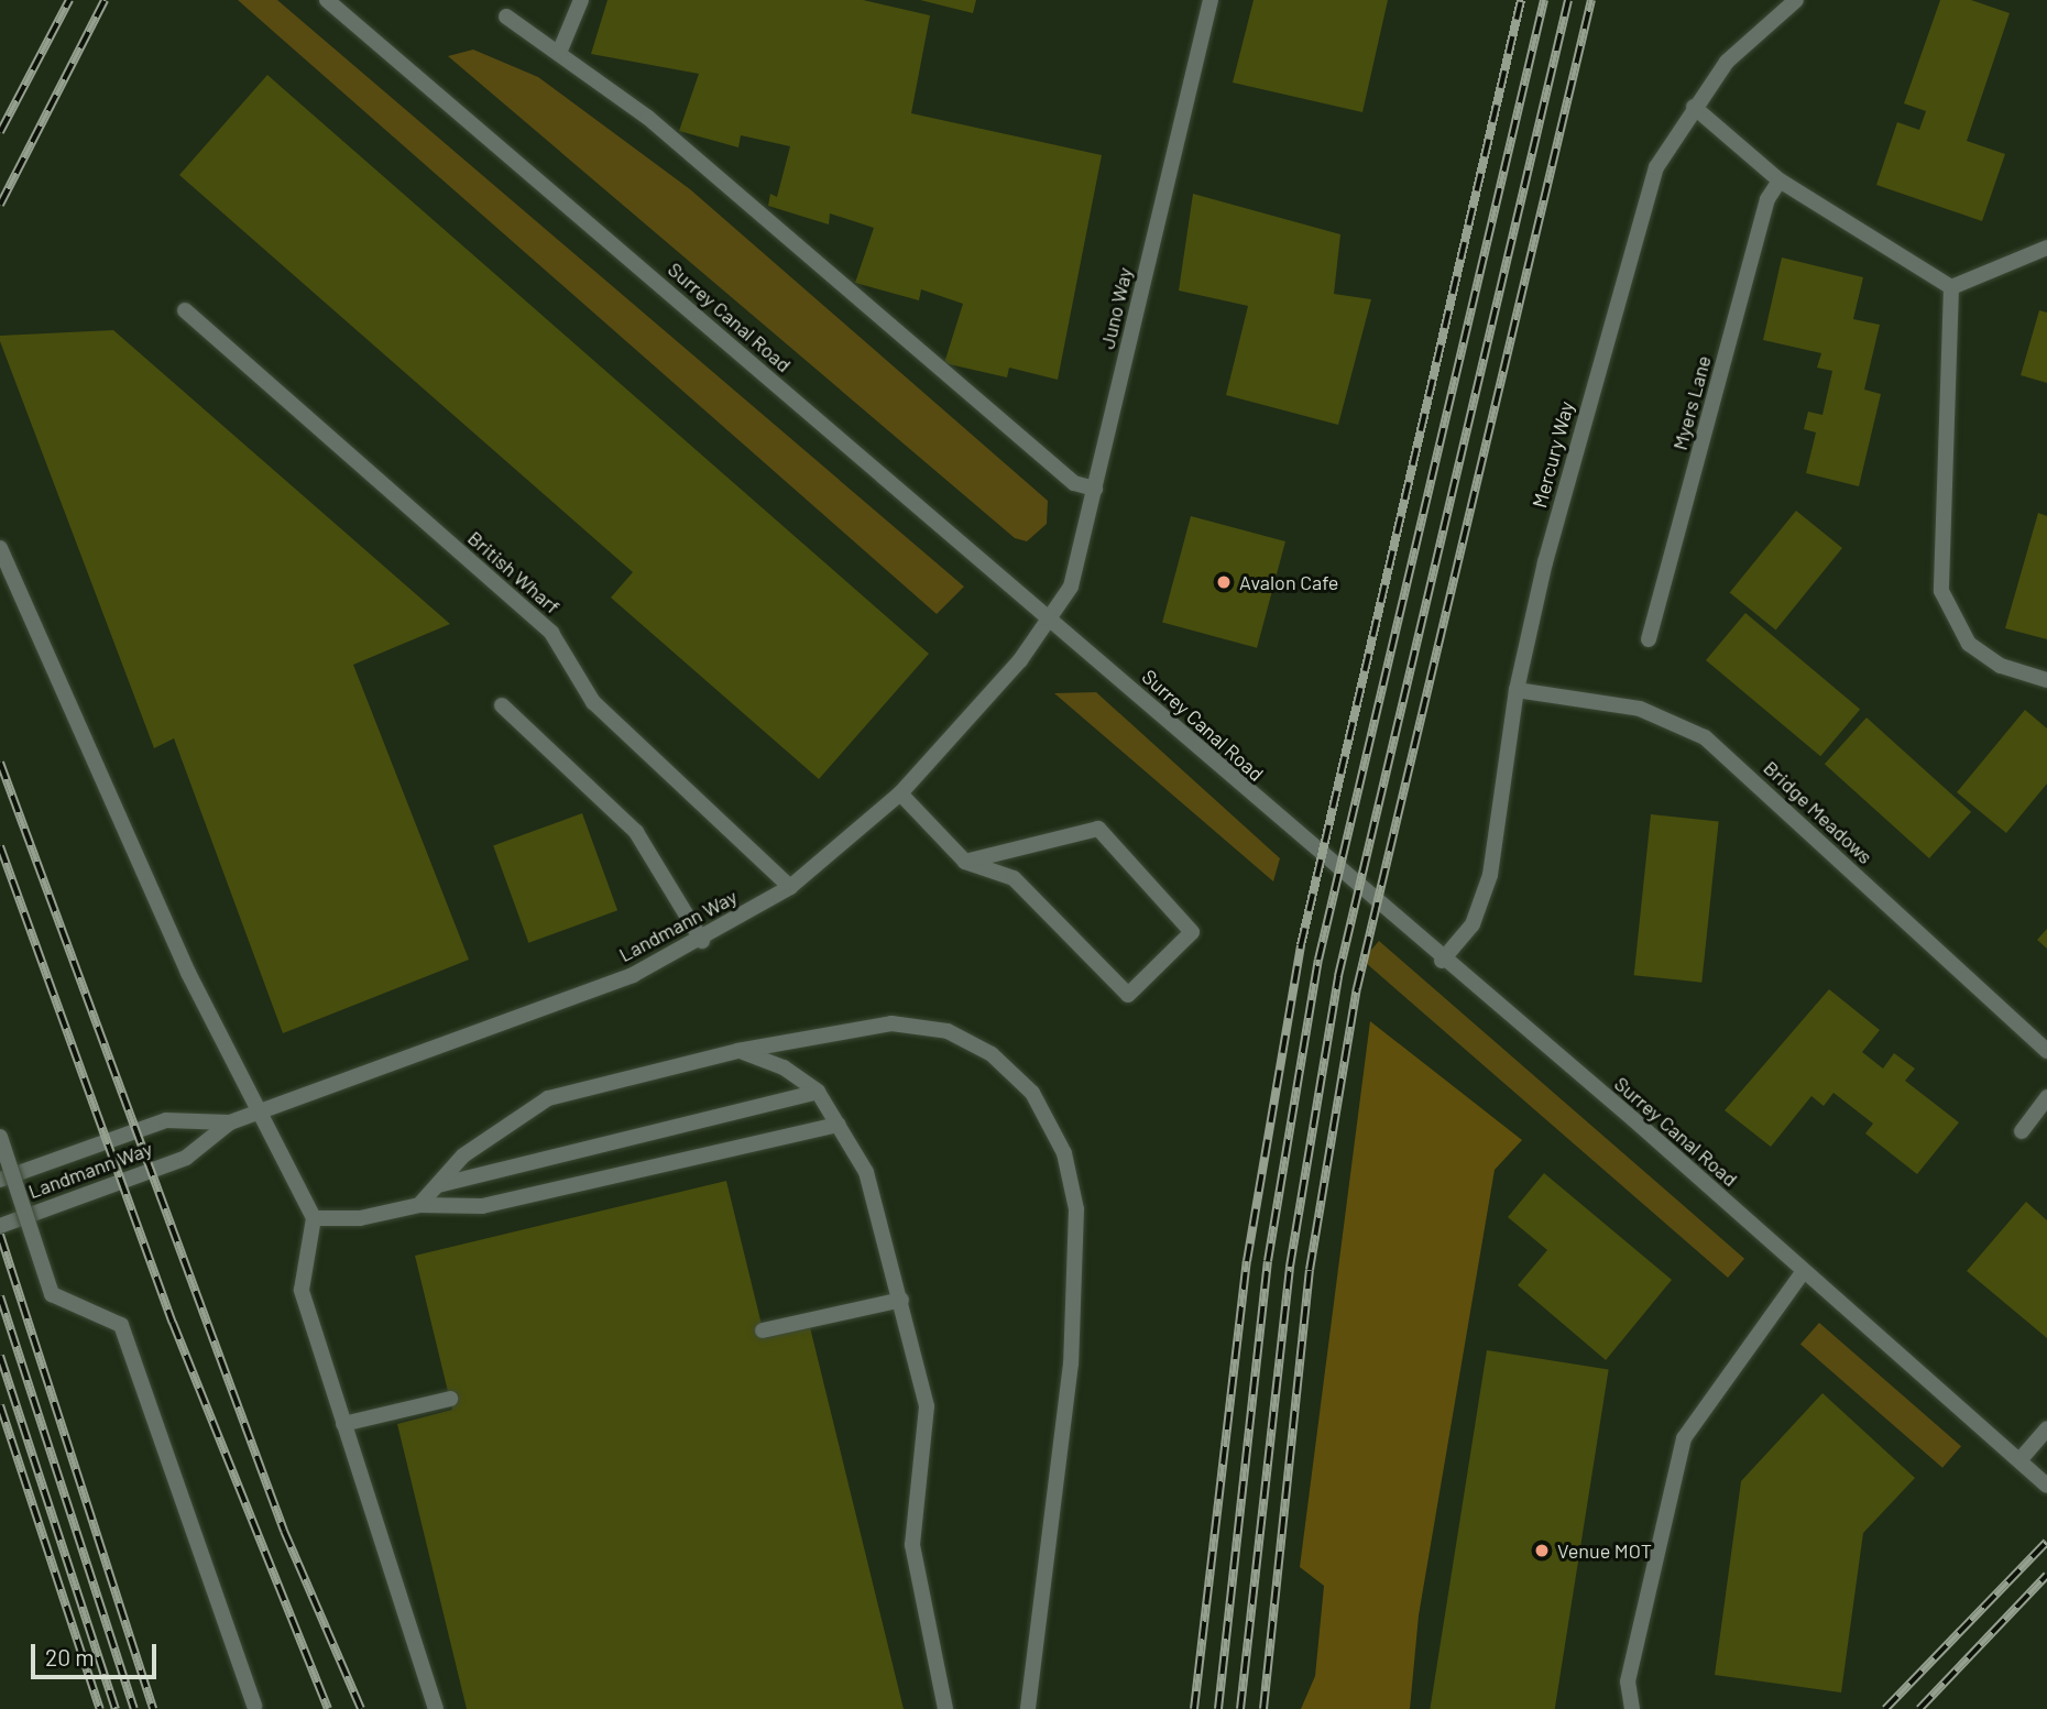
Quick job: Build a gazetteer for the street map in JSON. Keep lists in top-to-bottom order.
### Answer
{
  "streets": {
    "street": [
      "Juno Way",
      "Surrey Canal Road",
      "Myers Lane",
      "Mercury Way",
      "British Wharf",
      "Bridge Meadows",
      "Landmann Way"
    ]
  },
  "crossings": [
    ["Juno Way", "Surrey Canal Road"],
    ["Juno Way", "Landmann Way"],
    ["Surrey Canal Road", "Mercury Way"],
    ["Surrey Canal Road", "Landmann Way"],
    ["Mercury Way", "Bridge Meadows"],
    ["British Wharf", "Landmann Way"]
  ],
  "places": ["Avalon Cafe", "Venue MOT"],
  "scale_bar": "20 m"
}
